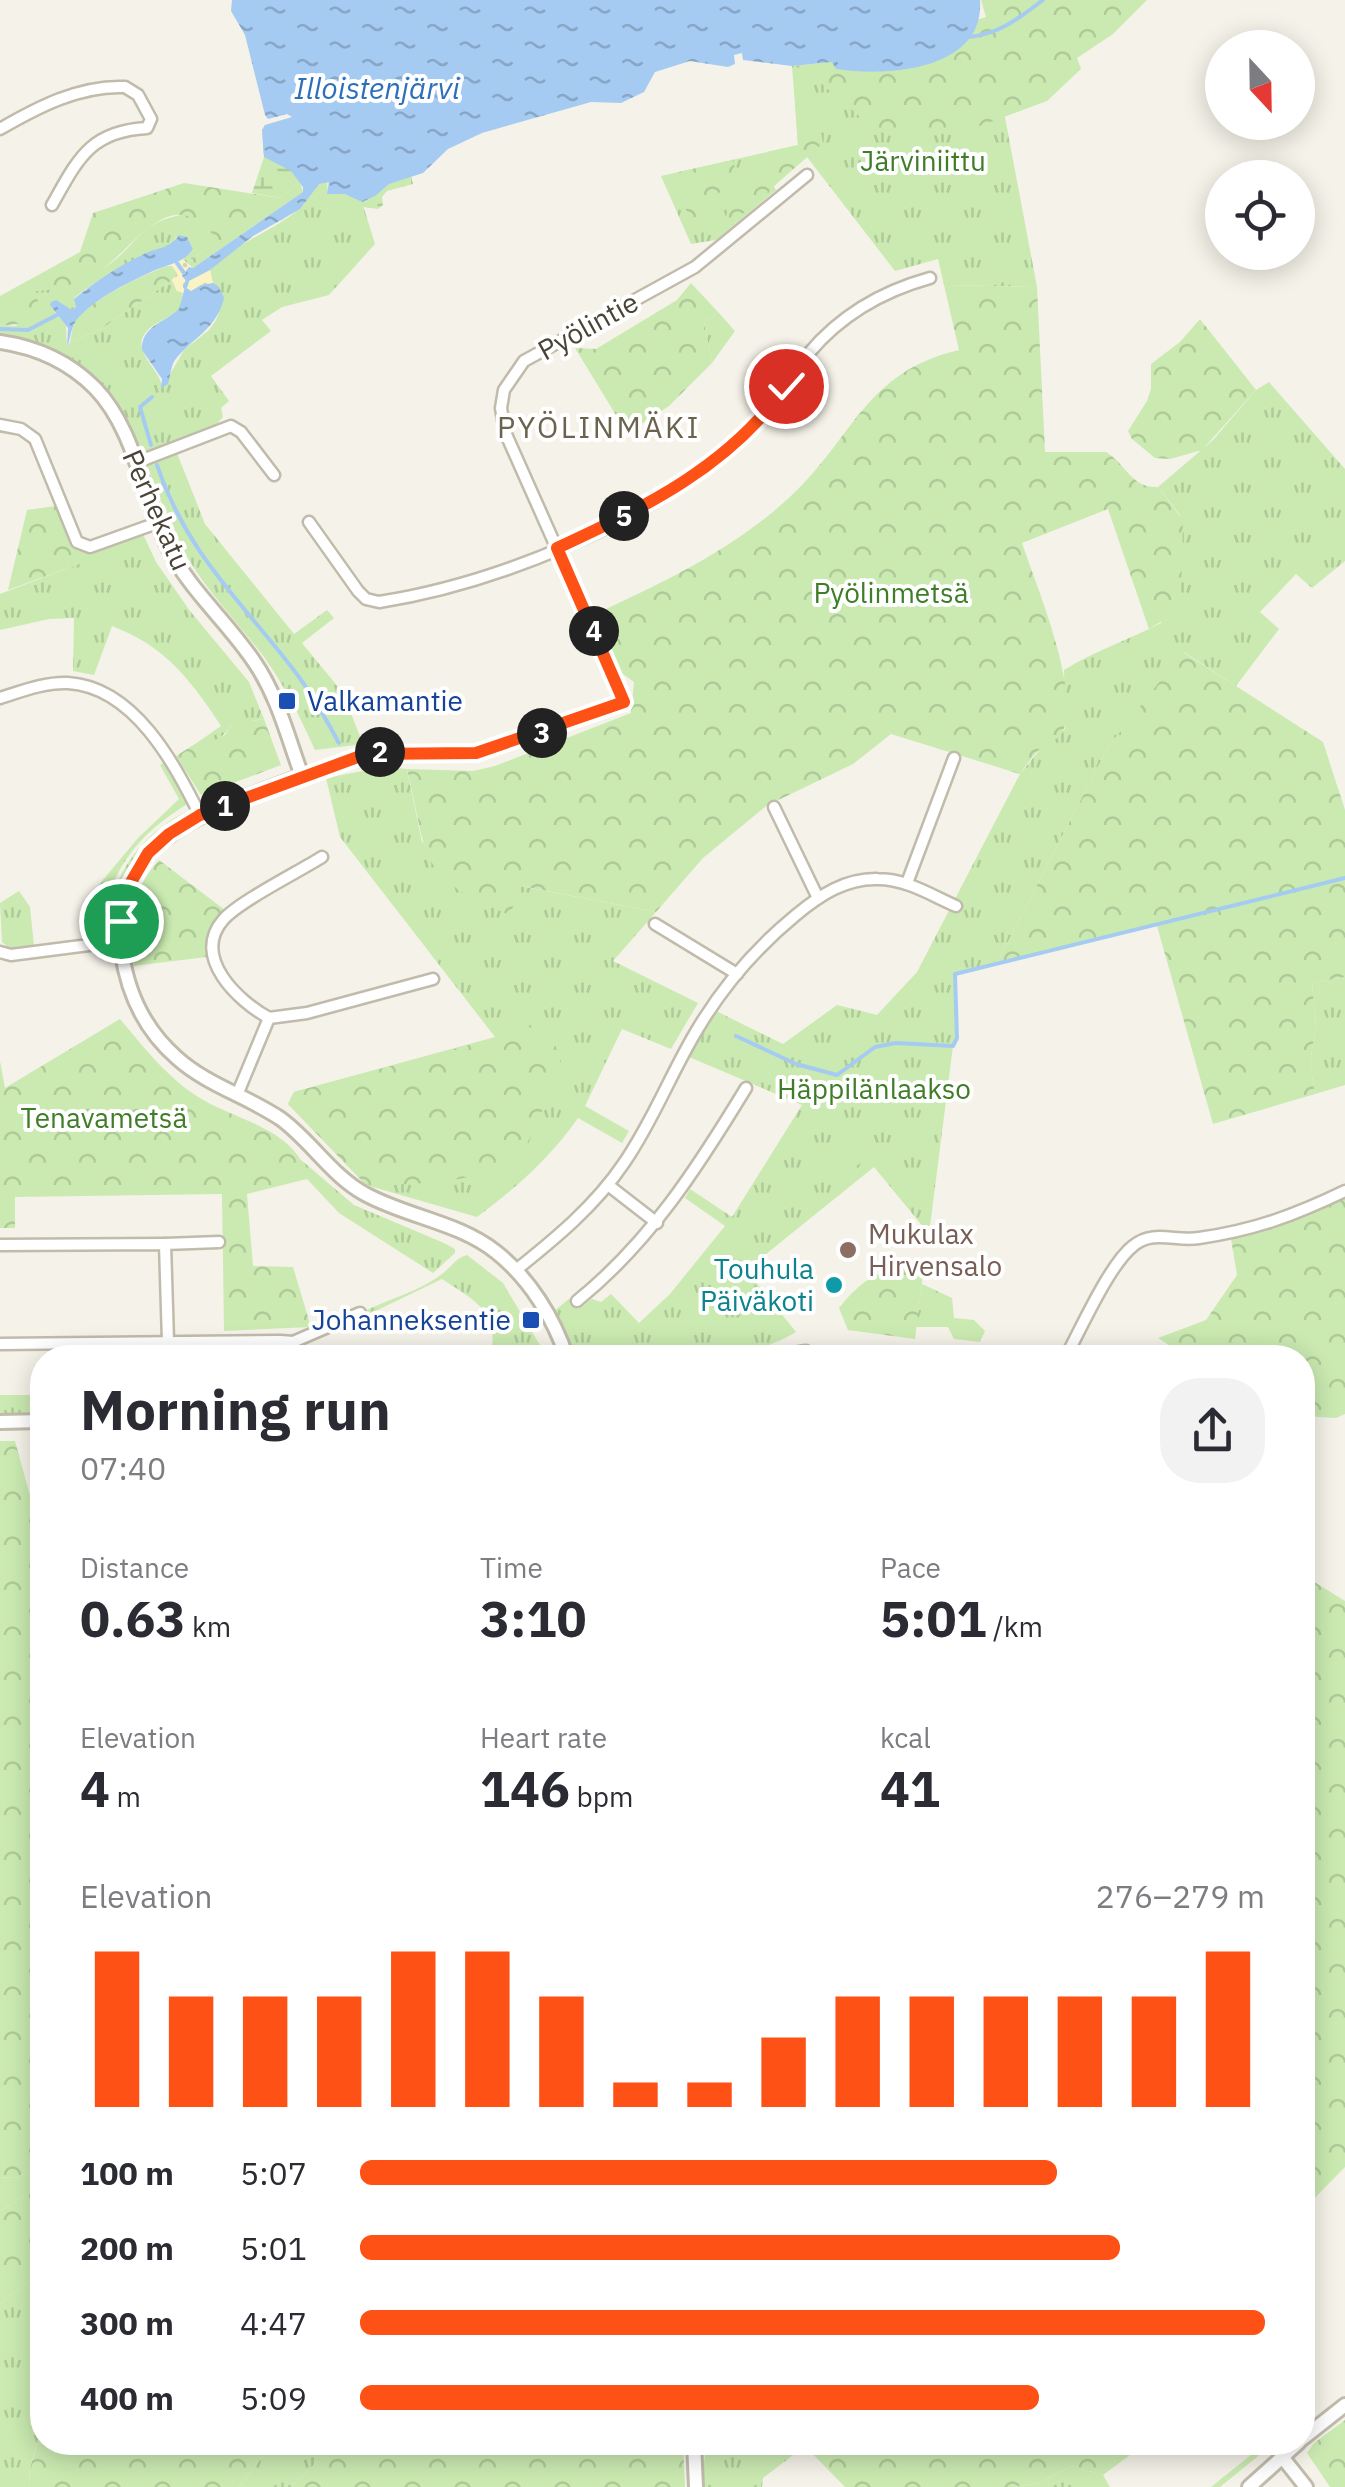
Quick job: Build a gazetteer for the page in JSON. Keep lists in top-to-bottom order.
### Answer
{
  "streets": {
    "street": ["Pyölintie", "Perhekatu"]
  },
  "crossings": [
    ["Pyölintie", "Perhekatu"]
  ],
  "districts": ["PYÖLINMÄKI"],
  "water": ["Illoistenjärvi"],
  "parks": [
    "Järviniittu",
    "Pyölinmetsä",
    "Häppilänlaakso",
    "Tenavametsä"
  ],
  "places": {
    "transit": ["Valkamantie", "Johanneksentie"],
    "other": ["Mukulax Hirvensalo", "Touhula Päiväkoti"]
  },
  "north": "bottom",
  "page": {
    "pins": [
      "5",
      "4",
      "3",
      "2",
      "1"
    ],
    "heading": ["Morning run", "07:40"],
    "stats": [
      ["Distance", "0.63 km"],
      ["Time", "3:10"],
      ["Pace", "5:01 /km"],
      ["Elevation", "4 m"],
      ["Heart rate", "146 bpm"],
      ["kcal", "41"]
    ],
    "chart": ["Elevation", "276–279 m"],
    "list": [
      {
        "name": "100 m",
        "note": "5:07"
      },
      {
        "name": "200 m",
        "note": "5:01"
      },
      {
        "name": "300 m",
        "note": "4:47"
      },
      {
        "name": "400 m",
        "note": "5:09"
      }
    ]
  }
}
